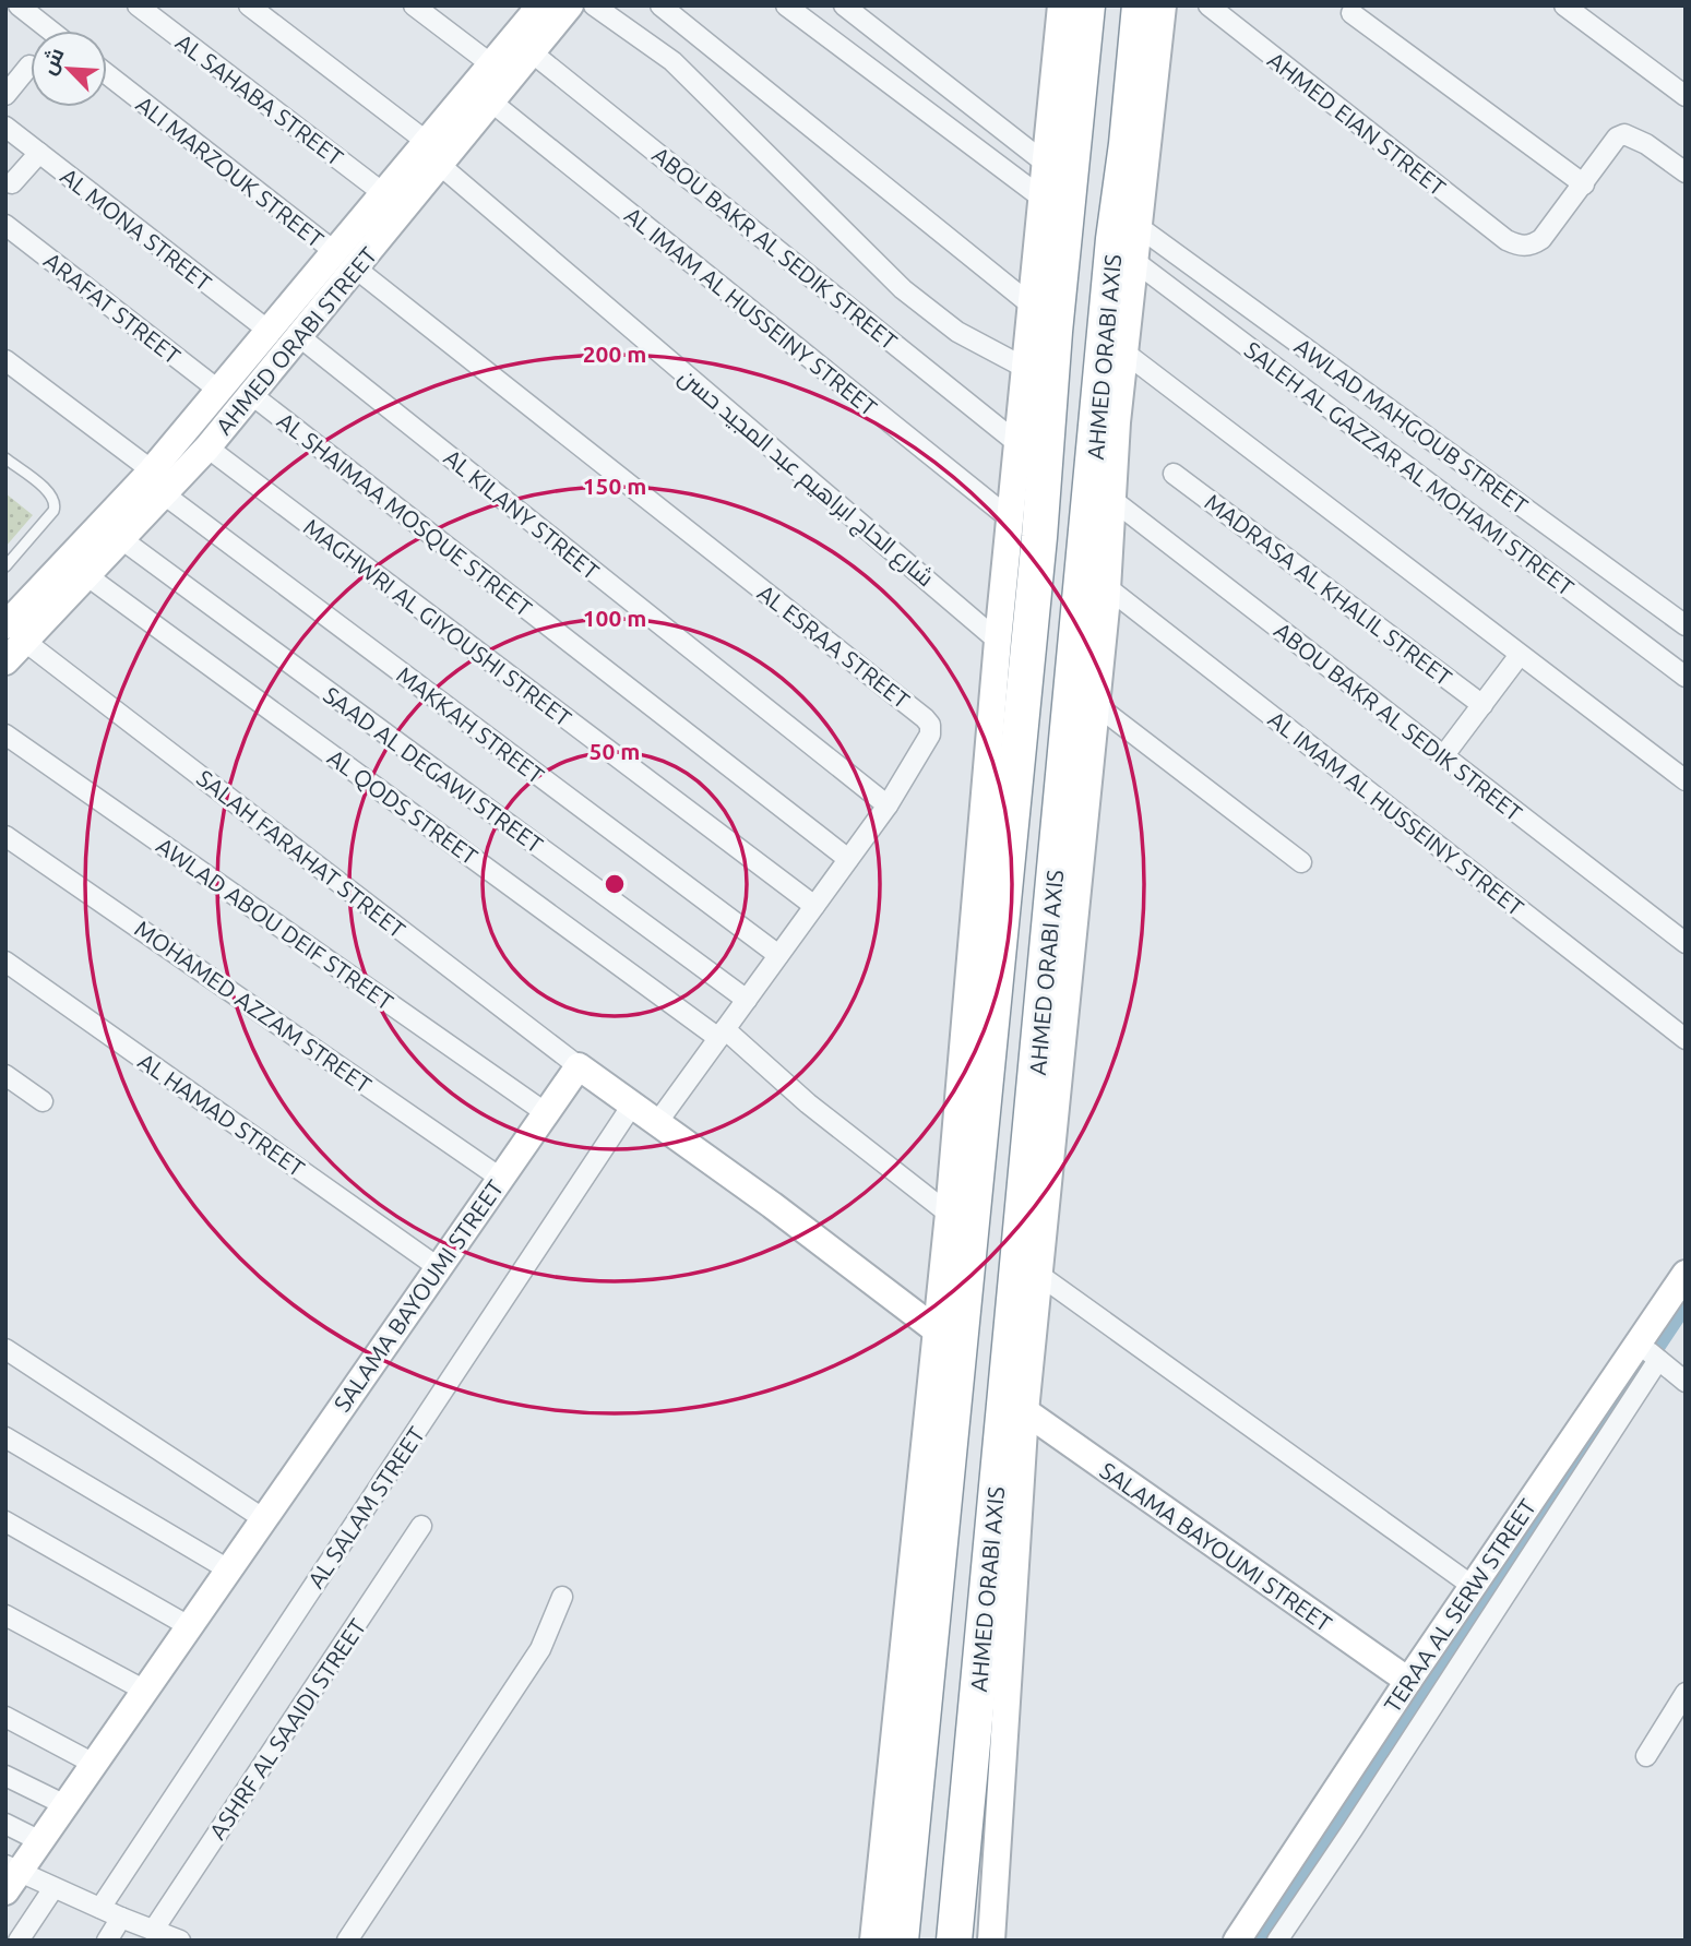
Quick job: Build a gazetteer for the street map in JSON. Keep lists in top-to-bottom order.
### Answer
{
  "streets": {
    "highway": ["AHMED ORABI AXIS"],
    "street": [
      "AL SAHABA STREET",
      "AHMED EIAN STREET",
      "ALI MARZOUK STREET",
      "AL MONA STREET",
      "ABOU BAKR AL SEDIK STREET",
      "ARAFAT STREET",
      "AL IMAM AL HUSSEINY STREET",
      "AHMED ORABI STREET",
      "AWLAD MAHGOUB STREET",
      "SALEH AL GAZZAR AL MOHAMI STREET",
      "شارع الحاج ابراهيم عبد المجيد حسن",
      "AL SHAIMAA MOSQUE STREET",
      "AL KILANY STREET",
      "MADRASA AL KHALIL STREET",
      "MAGHWRI AL GIYOUSHI STREET",
      "AL ESRAA STREET",
      "MAKKAH STREET",
      "SAAD AL DEGAWI STREET",
      "AL QODS STREET",
      "SALAH FARAHAT STREET",
      "AWLAD ABOU DEIF STREET",
      "MOHAMED AZZAM STREET",
      "AL HAMAD STREET",
      "SALAMA BAYOUMI STREET",
      "AL SALAM STREET",
      "TERAA AL SERW STREET",
      "ASHRF AL SAAIDI STREET"
    ]
  },
  "crossings": [
    ["AL SAHABA STREET", "AHMED ORABI STREET"],
    ["ALI MARZOUK STREET", "AHMED ORABI STREET"],
    ["AL MONA STREET", "AHMED ORABI STREET"],
    ["ABOU BAKR AL SEDIK STREET", "AHMED ORABI STREET"],
    ["ARAFAT STREET", "AHMED ORABI STREET"],
    ["AL IMAM AL HUSSEINY STREET", "AHMED ORABI STREET"],
    ["AHMED ORABI STREET", "شارع الحاج ابراهيم عبد المجيد حسن"],
    ["AHMED ORABI STREET", "AL SHAIMAA MOSQUE STREET"],
    ["AHMED ORABI STREET", "AL KILANY STREET"],
    ["AHMED ORABI STREET", "MAGHWRI AL GIYOUSHI STREET"],
    ["AHMED ORABI STREET", "AL ESRAA STREET"],
    ["AHMED ORABI STREET", "MAKKAH STREET"],
    ["AHMED ORABI STREET", "SAAD AL DEGAWI STREET"],
    ["AHMED ORABI STREET", "AL QODS STREET"],
    ["AHMED ORABI STREET", "SALAH FARAHAT STREET"],
    ["AL SHAIMAA MOSQUE STREET", "AL ESRAA STREET"],
    ["AL KILANY STREET", "AL ESRAA STREET"],
    ["MAGHWRI AL GIYOUSHI STREET", "AL ESRAA STREET"],
    ["AL ESRAA STREET", "MAKKAH STREET"],
    ["AL ESRAA STREET", "SAAD AL DEGAWI STREET"],
    ["AL ESRAA STREET", "AL QODS STREET"],
    ["SALAH FARAHAT STREET", "SALAMA BAYOUMI STREET"],
    ["AWLAD ABOU DEIF STREET", "SALAMA BAYOUMI STREET"],
    ["MOHAMED AZZAM STREET", "SALAMA BAYOUMI STREET"],
    ["AL HAMAD STREET", "SALAMA BAYOUMI STREET"],
    ["SALAMA BAYOUMI STREET", "TERAA AL SERW STREET"]
  ],
  "north": "top left",
  "rings": [
    "200 m",
    "150 m",
    "100 m",
    "50 m"
  ]
}
